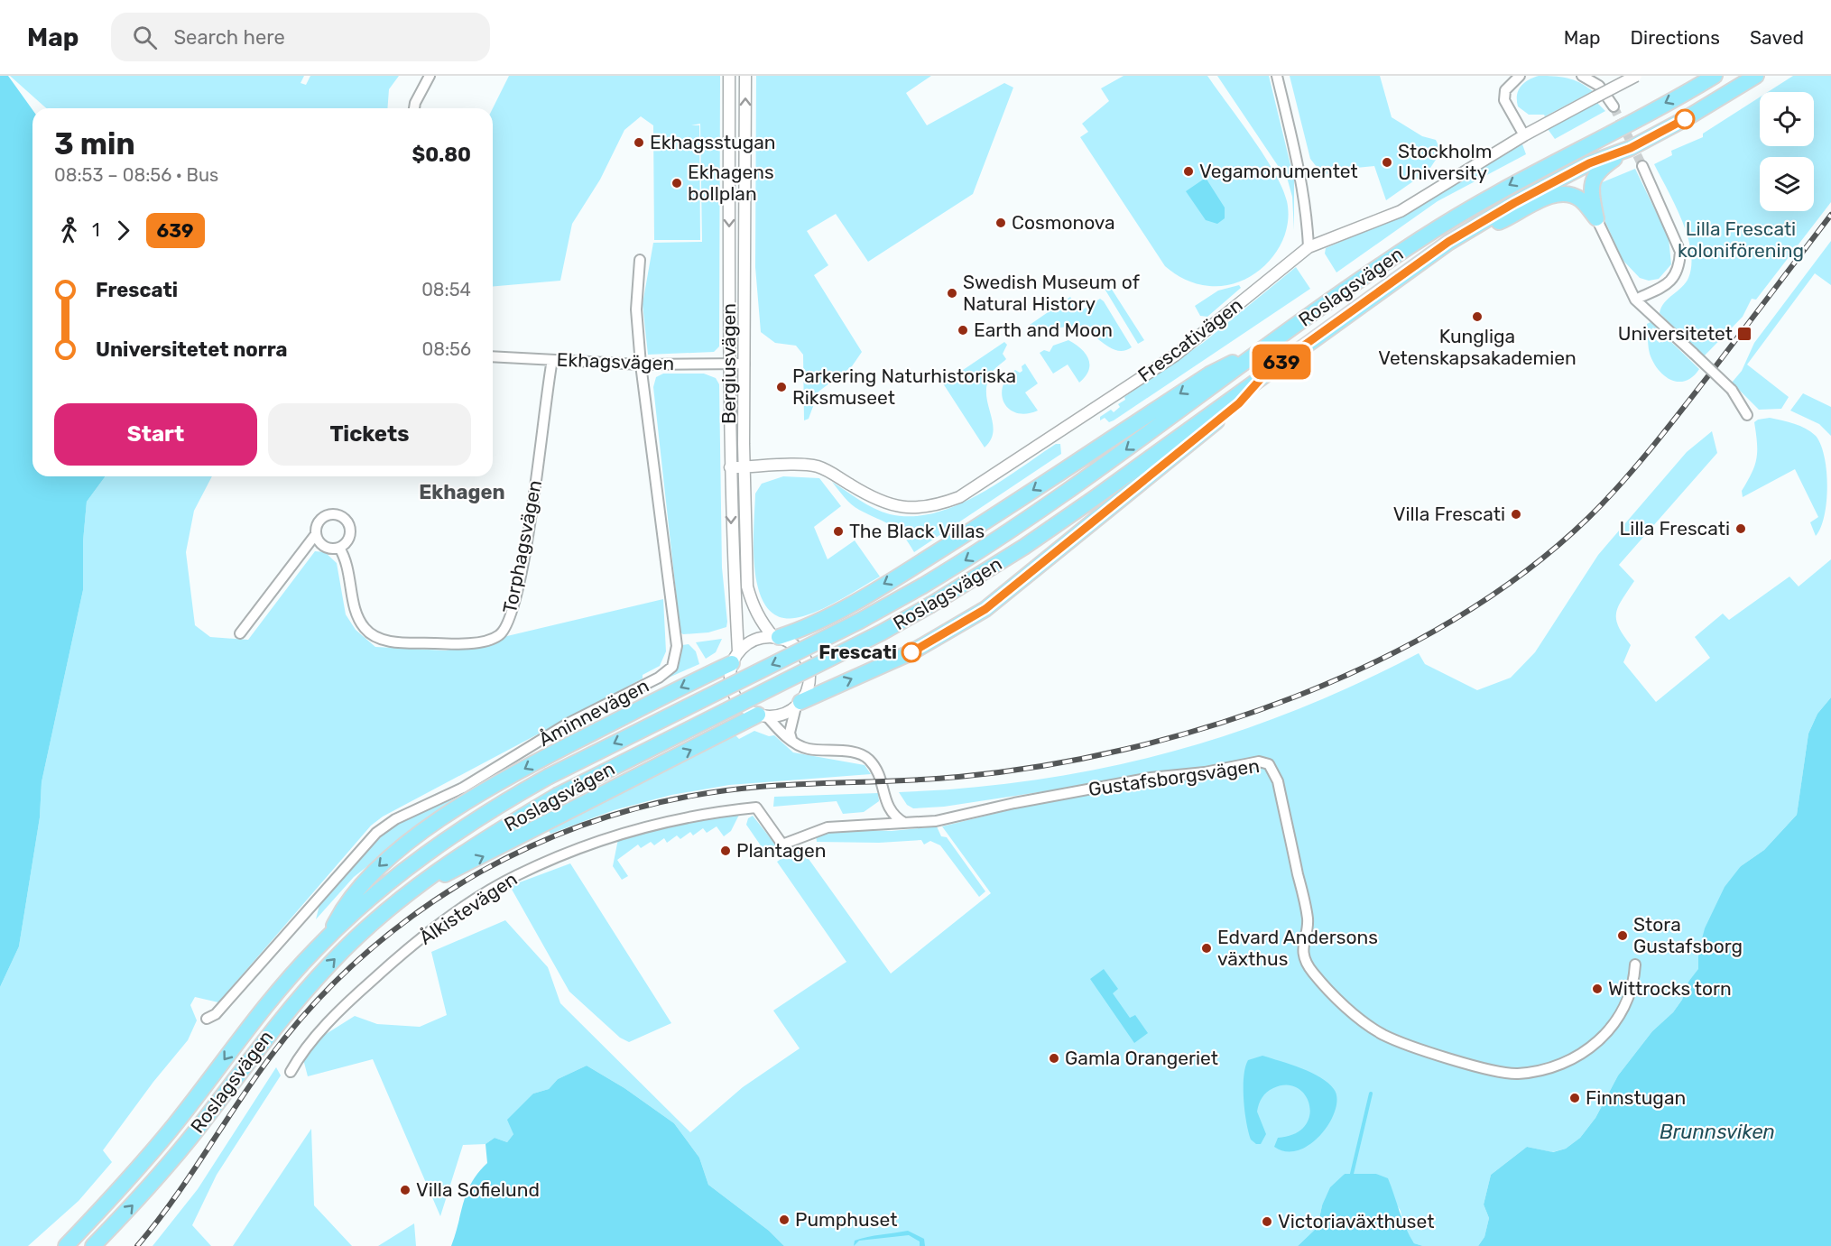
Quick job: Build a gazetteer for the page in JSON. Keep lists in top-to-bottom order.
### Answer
{
  "streets": {
    "main road": ["Roslagsvägen"],
    "street": [
      "Frescativägen",
      "Ekhagsvägen",
      "Bergiusvägen",
      "Torphagsvägen",
      "Åminnevägen",
      "Gustafsborgsvägen",
      "Ålkistevägen"
    ]
  },
  "crossings": [
    ["Frescativägen", "Bergiusvägen"],
    ["Ekhagsvägen", "Bergiusvägen"],
    ["Ekhagsvägen", "Torphagsvägen"],
    ["Ekhagsvägen", "Åminnevägen"],
    ["Gustafsborgsvägen", "Ålkistevägen"]
  ],
  "districts": ["Ekhagen"],
  "water": ["Brunnsviken"],
  "parks": ["Lilla Frescati koloniförening"],
  "places": {
    "other": [
      "Ekhagsstugan",
      "Stockholm University",
      "Vegamonumentet",
      "Ekhagens bollplan",
      "Cosmonova",
      "Swedish Museum of Natural History",
      "Kungliga Vetenskapsakademien",
      "Earth and Moon",
      "Parkering Naturhistoriska Riksmuseet",
      "Villa Frescati",
      "Lilla Frescati",
      "The Black Villas",
      "Frescati",
      "Plantagen",
      "Stora Gustafsborg",
      "Edvard Andersons växthus",
      "Wittrocks torn",
      "Gamla Orangeriet",
      "Finnstugan",
      "Villa Sofielund",
      "Pumphuset",
      "Victoriaväxthuset"
    ],
    "transit": ["Universitetet"]
  },
  "lines": ["bus line 639"],
  "page": {
    "header": "Map",
    "search": "Search here",
    "nav": ["Map", "Directions", "Saved"],
    "on_map": "639",
    "heading": ["3 min", "08:53 – 08:56 · Bus", "$0.80"],
    "legs": ["1", "639"],
    "list": [
      {
        "name": "Frescati",
        "value": "08:54"
      },
      {
        "name": "Universitetet norra",
        "value": "08:56"
      }
    ],
    "buttons": ["Start", "Tickets"]
  }
}
